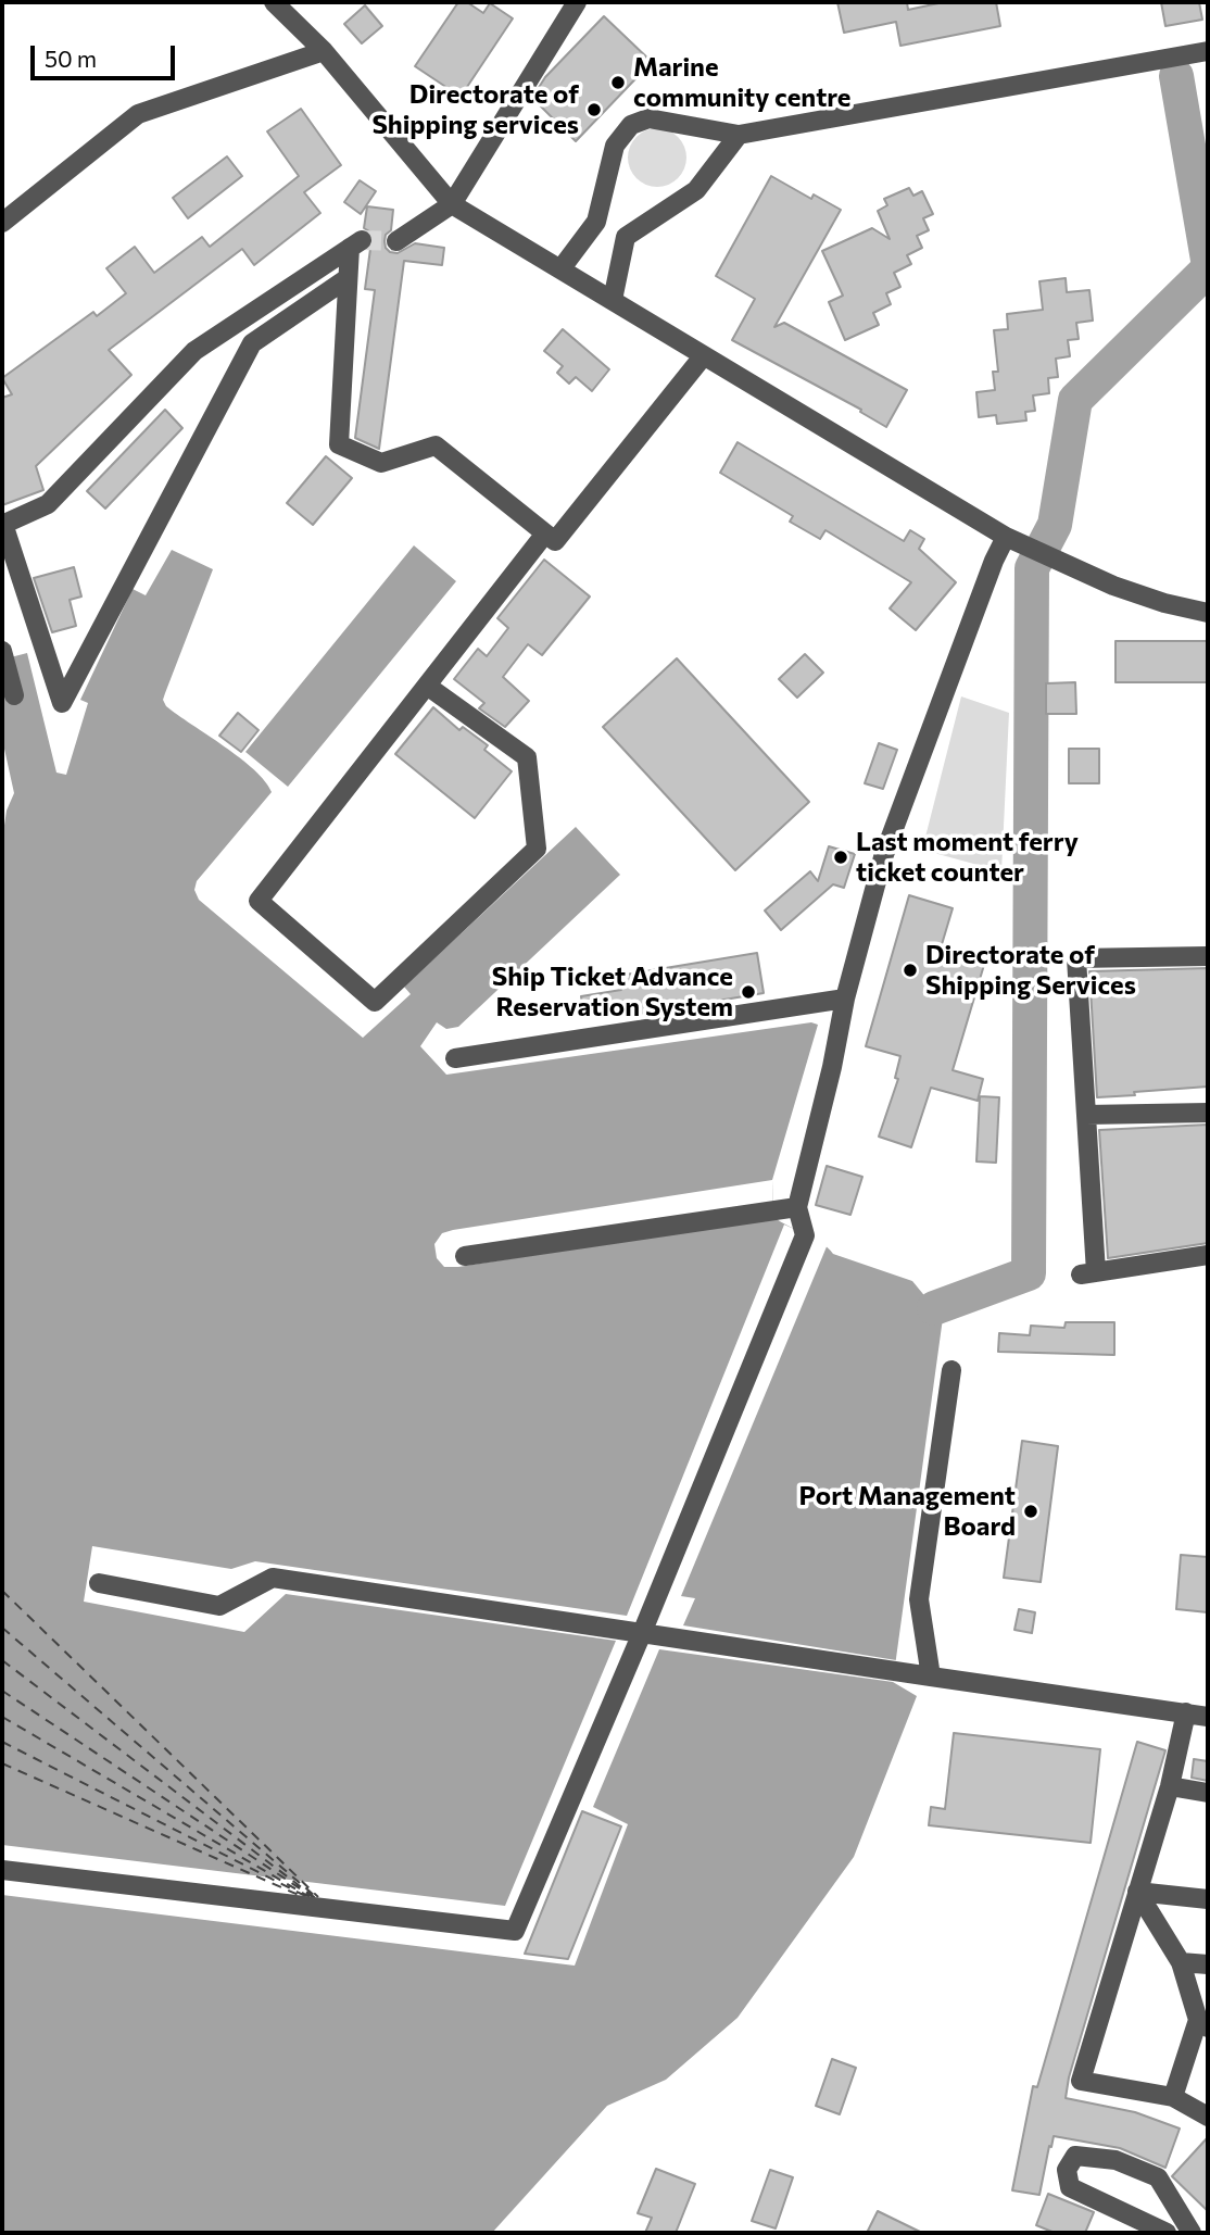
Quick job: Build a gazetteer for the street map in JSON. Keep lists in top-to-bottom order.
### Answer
{
  "places": [
    "Marine community centre",
    "Directorate of Shipping services",
    "Last moment ferry ticket counter",
    "Directorate of Shipping Services",
    "Ship Ticket Advance Reservation System",
    "Port Management Board"
  ],
  "scale_bar": "50 m"
}
